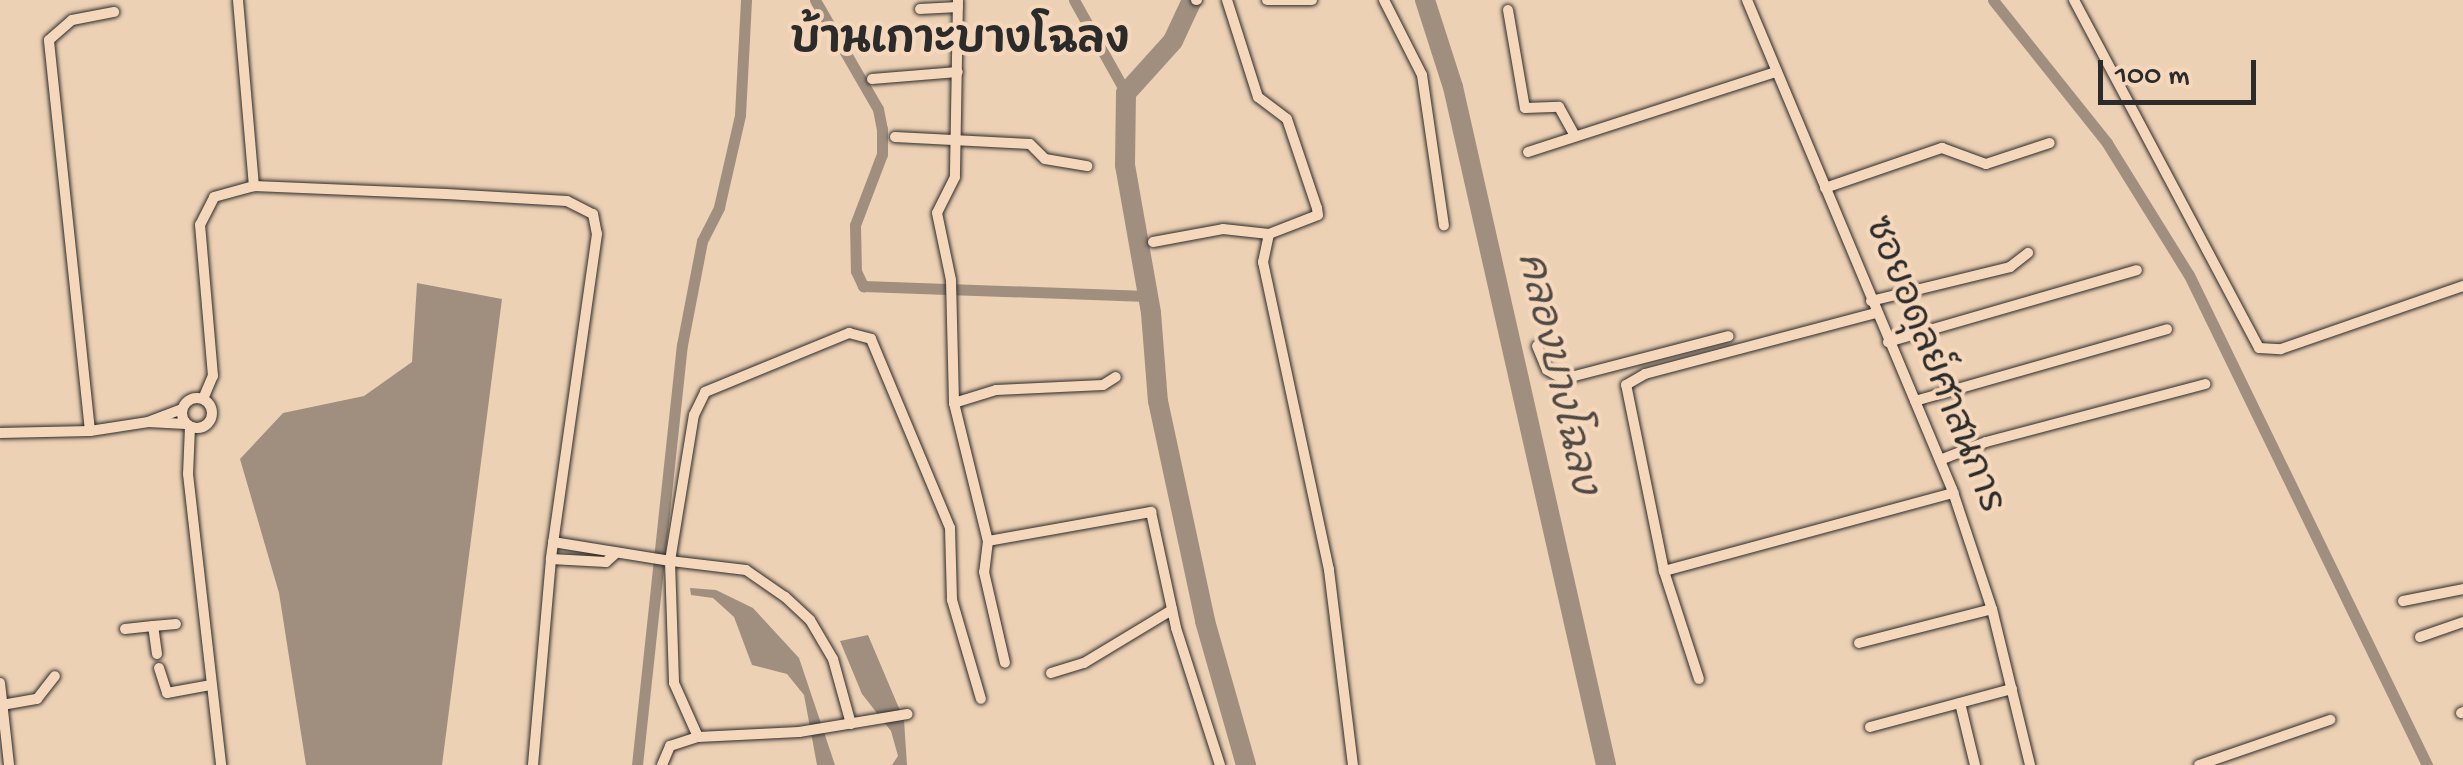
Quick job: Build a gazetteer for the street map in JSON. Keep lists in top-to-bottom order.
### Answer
{
  "streets": {
    "street": ["ซอยอดุลย์ศาสนการ"]
  },
  "districts": ["บ้านเกาะบางโฉลง"],
  "water": ["คลองบางโฉลง"],
  "scale_bar": "100 m"
}
